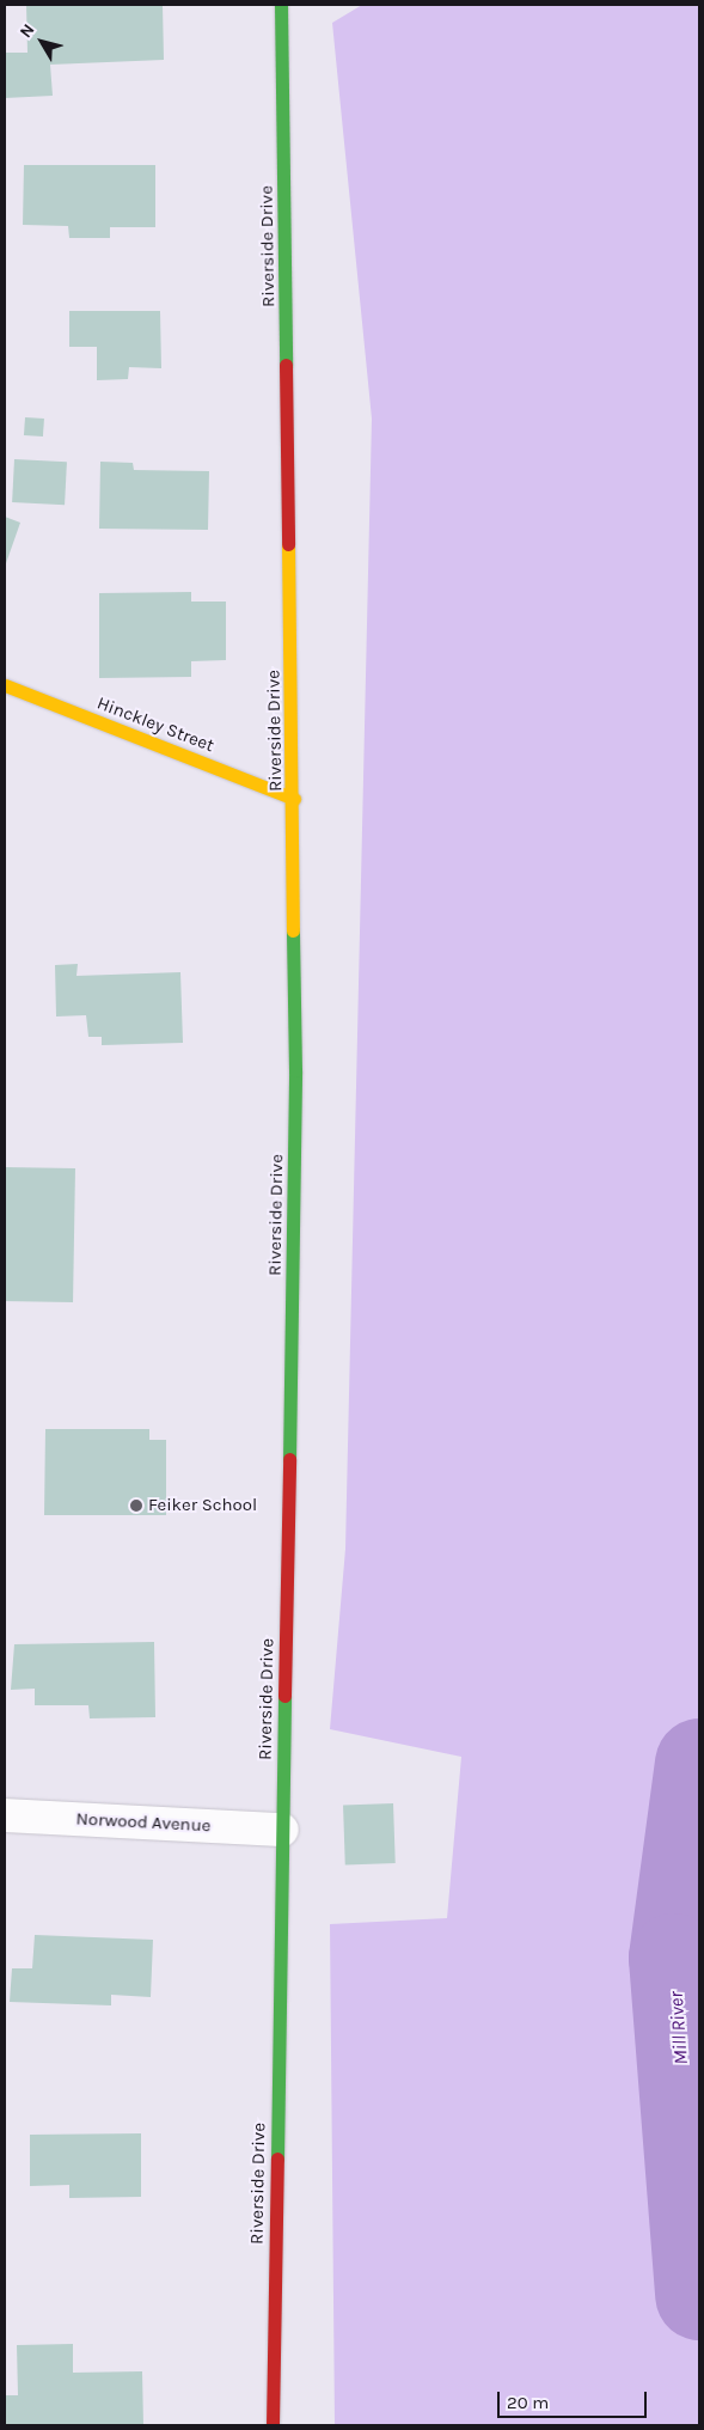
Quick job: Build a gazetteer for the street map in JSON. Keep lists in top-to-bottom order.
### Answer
{
  "streets": {
    "street": ["Riverside Drive", "Hinckley Street", "Norwood Avenue"]
  },
  "crossings": [
    ["Riverside Drive", "Hinckley Street"],
    ["Riverside Drive", "Norwood Avenue"]
  ],
  "water": ["Mill River"],
  "places": ["Feiker School"],
  "scale_bar": "20 m",
  "north": "top left"
}
